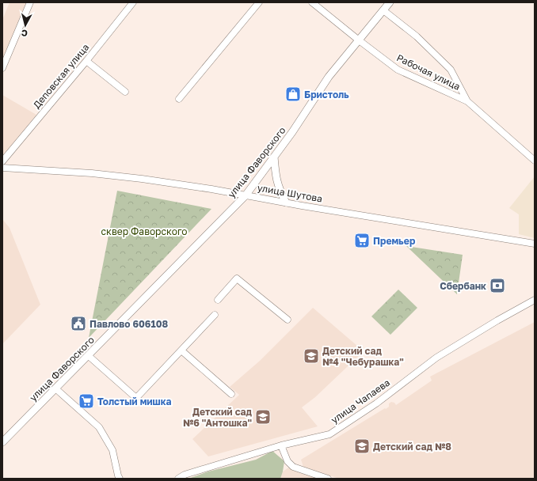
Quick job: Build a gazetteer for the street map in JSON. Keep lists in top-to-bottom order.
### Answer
{
  "streets": {
    "street": [
      "Рабочая улица",
      "Деповская улица",
      "улица Фаворского",
      "улица Шутова",
      "улица Чапаева"
    ]
  },
  "crossings": [
    ["Рабочая улица", "улица Фаворского"],
    ["улица Фаворского", "улица Шутова"]
  ],
  "parks": ["сквер Фаворского"],
  "places": {
    "shop": ["Бристоль"],
    "supermarket": ["Премьер", "Толстый мишка"],
    "bank": ["Сбербанк"],
    "public building": ["Павлово 606108"],
    "school or university": ["Детский сад №4 \"Чебурашка\"", "Детский сад №6 \"Антошка\"", "Детский сад №8"]
  },
  "north": "bottom"
}
